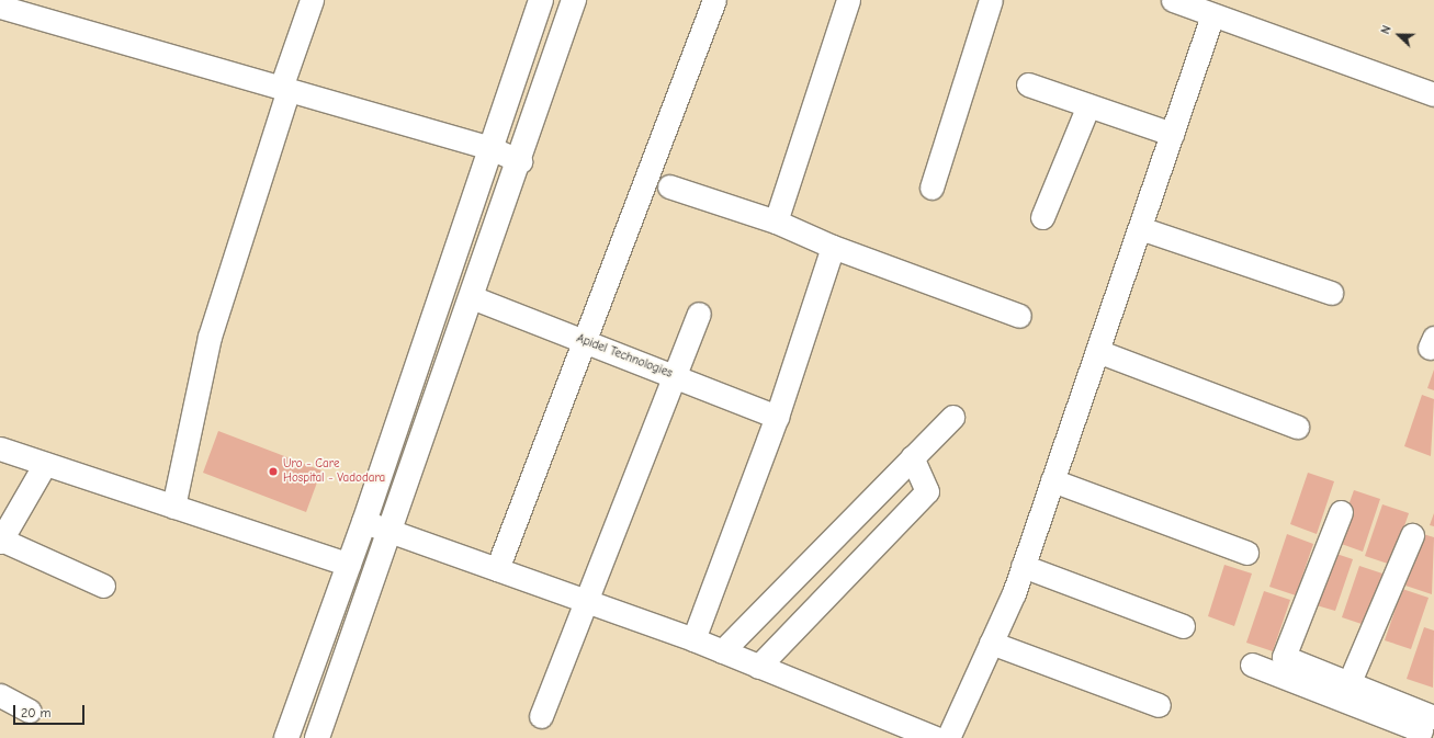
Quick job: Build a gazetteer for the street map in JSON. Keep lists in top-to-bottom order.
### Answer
{
  "streets": {
    "street": ["Apidel Technologies"]
  },
  "places": ["Uro - Care Hospital - Vadodara"],
  "scale_bar": "20 m",
  "north": "left"
}
